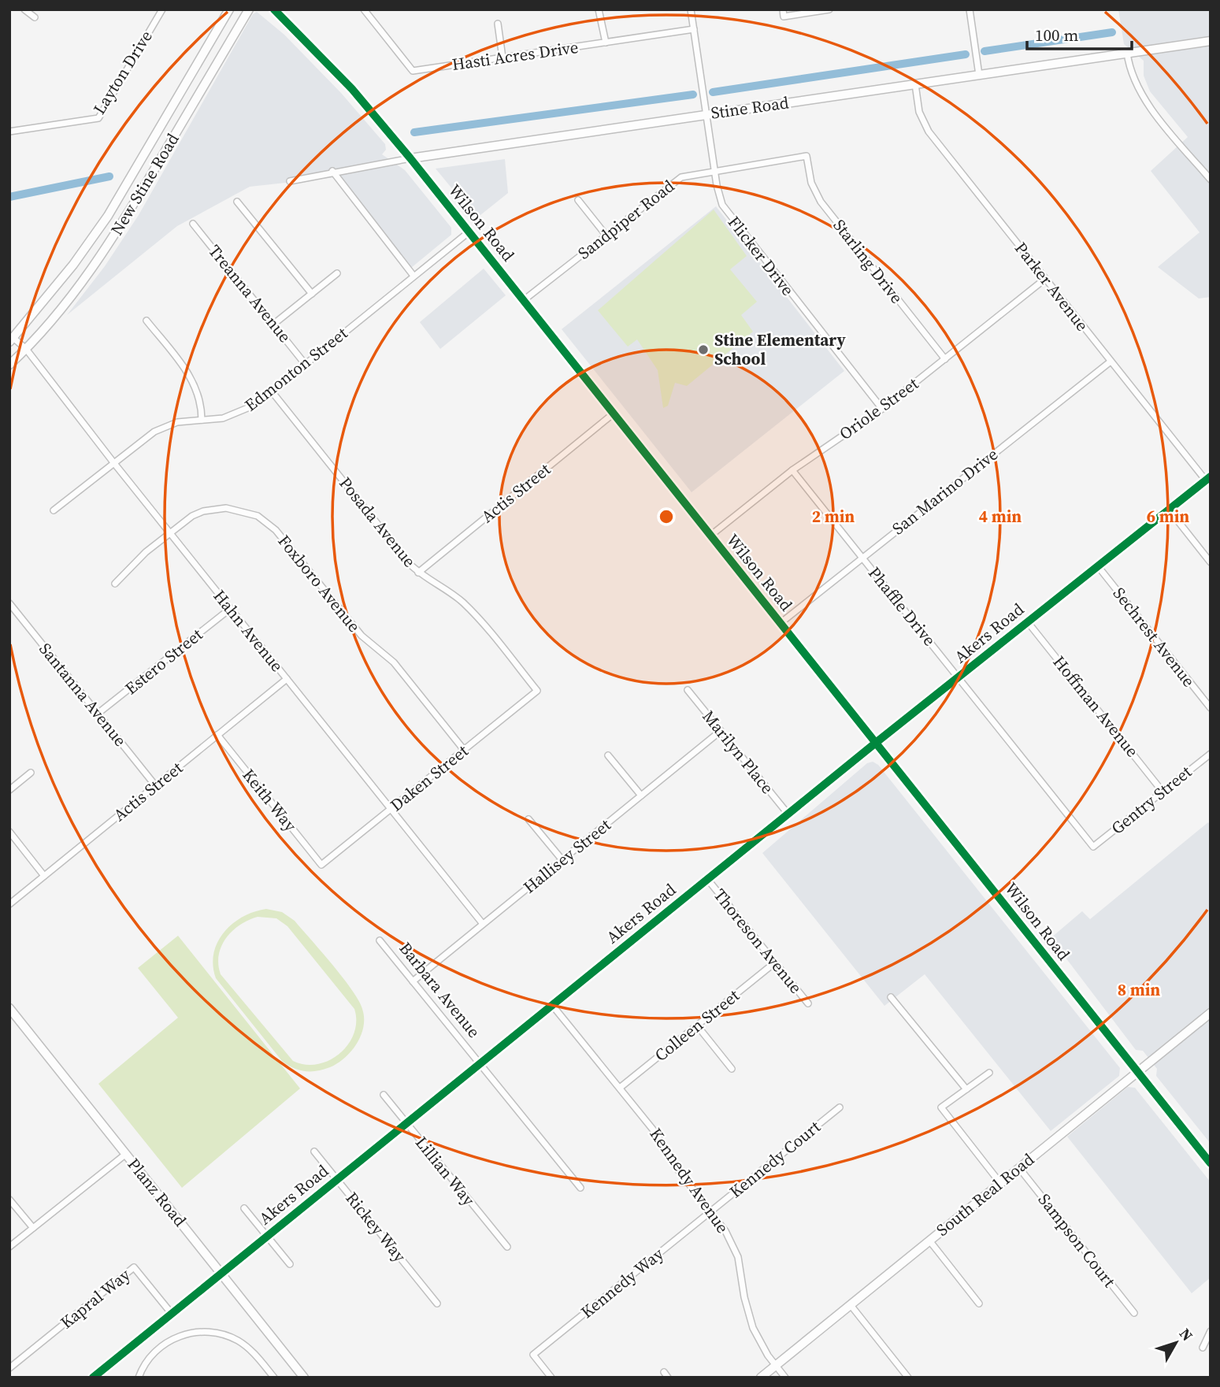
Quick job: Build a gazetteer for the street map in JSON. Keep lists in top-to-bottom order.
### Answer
{
  "streets": {
    "street": [
      "Hasti Acres Drive",
      "Layton Drive",
      "Stine Road",
      "New Stine Road",
      "Sandpiper Road",
      "Wilson Road",
      "Flicker Drive",
      "Starling Drive",
      "Parker Avenue",
      "Treanna Avenue",
      "Edmonton Street",
      "Oriole Street",
      "San Marino Drive",
      "Actis Street",
      "Posada Avenue",
      "Foxboro Avenue",
      "Phaffle Drive",
      "Hahn Avenue",
      "Akers Road",
      "Sechrest Avenue",
      "Estero Street",
      "Santanna Avenue",
      "Hoffman Avenue",
      "Marilyn Place",
      "Daken Street",
      "Keith Way",
      "Gentry Street",
      "Hallisey Street",
      "Thoreson Avenue",
      "Barbara Avenue",
      "Colleen Street",
      "Kennedy Court",
      "Lillian Way",
      "Kennedy Avenue",
      "Planz Road",
      "South Real Road",
      "Rickey Way",
      "Sampson Court",
      "Kennedy Way",
      "Kapral Way"
    ]
  },
  "crossings": [
    ["Hasti Acres Drive", "Flicker Drive"],
    ["Stine Road", "Wilson Road"],
    ["Stine Road", "Flicker Drive"],
    ["Stine Road", "Parker Avenue"],
    ["New Stine Road", "Hahn Avenue"],
    ["Sandpiper Road", "Wilson Road"],
    ["Sandpiper Road", "Flicker Drive"],
    ["Sandpiper Road", "Starling Drive"],
    ["Wilson Road", "Edmonton Street"],
    ["Wilson Road", "Oriole Street"],
    ["Wilson Road", "San Marino Drive"],
    ["Wilson Road", "Actis Street"],
    ["Wilson Road", "Akers Road"],
    ["Wilson Road", "South Real Road"],
    ["Flicker Drive", "Oriole Street"],
    ["Starling Drive", "Oriole Street"],
    ["Parker Avenue", "Oriole Street"],
    ["Parker Avenue", "San Marino Drive"],
    ["Parker Avenue", "Akers Road"],
    ["Treanna Avenue", "Edmonton Street"],
    ["Edmonton Street", "Posada Avenue"],
    ["Edmonton Street", "Hahn Avenue"],
    ["Oriole Street", "Phaffle Drive"],
    ["San Marino Drive", "Phaffle Drive"],
    ["Actis Street", "Posada Avenue"],
    ["Actis Street", "Hahn Avenue"],
    ["Actis Street", "Santanna Avenue"],
    ["Actis Street", "Keith Way"],
    ["Posada Avenue", "Daken Street"],
    ["Foxboro Avenue", "Hahn Avenue"],
    ["Foxboro Avenue", "Daken Street"],
    ["Phaffle Drive", "Akers Road"],
    ["Phaffle Drive", "Gentry Street"],
    ["Hahn Avenue", "Estero Street"],
    ["Hahn Avenue", "Daken Street"],
    ["Hahn Avenue", "Hallisey Street"],
    ["Akers Road", "Sechrest Avenue"],
    ["Akers Road", "Hoffman Avenue"],
    ["Akers Road", "Marilyn Place"],
    ["Akers Road", "Thoreson Avenue"],
    ["Akers Road", "Barbara Avenue"],
    ["Akers Road", "Lillian Way"],
    ["Akers Road", "Kennedy Avenue"],
    ["Akers Road", "Planz Road"],
    ["Akers Road", "Rickey Way"],
    ["Akers Road", "Kapral Way"],
    ["Estero Street", "Santanna Avenue"],
    ["Hoffman Avenue", "Gentry Street"],
    ["Marilyn Place", "Hallisey Street"],
    ["Daken Street", "Keith Way"],
    ["Hallisey Street", "Barbara Avenue"],
    ["Thoreson Avenue", "Colleen Street"],
    ["Colleen Street", "Kennedy Avenue"],
    ["Kennedy Court", "Kennedy Avenue"],
    ["Kennedy Court", "Kennedy Way"],
    ["Kennedy Avenue", "South Real Road"],
    ["Kennedy Avenue", "Kennedy Way"],
    ["South Real Road", "Sampson Court"]
  ],
  "places": ["Stine Elementary School"],
  "scale_bar": "100 m",
  "north": "top right",
  "rings": [
    "2 min",
    "4 min",
    "6 min",
    "8 min"
  ]
}
